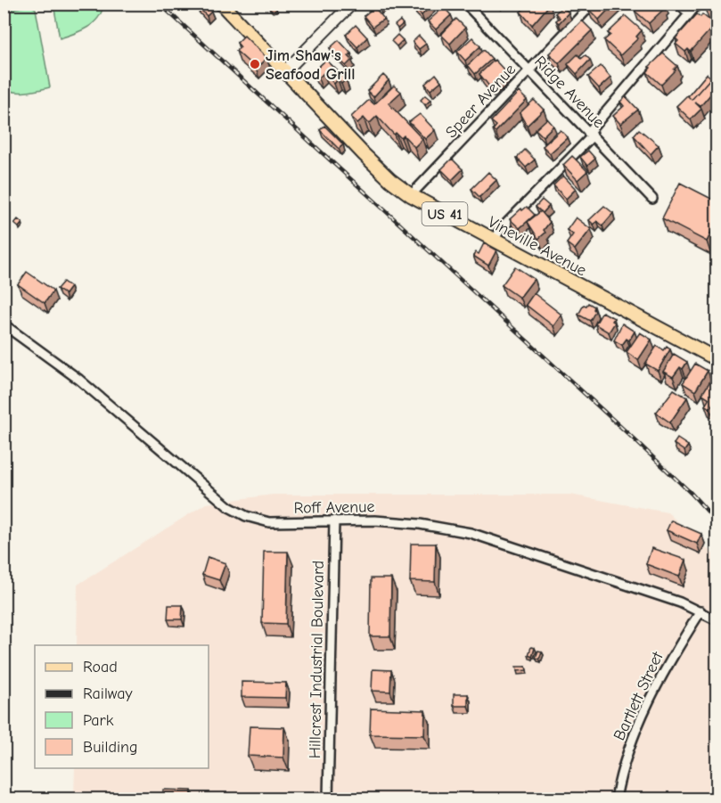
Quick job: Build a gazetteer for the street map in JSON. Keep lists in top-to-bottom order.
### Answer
{
  "streets": {
    "main road": ["US 41", "Vineville Avenue"],
    "street": [
      "Ridge Avenue",
      "Speer Avenue",
      "Roff Avenue",
      "Hillcrest Industrial Boulevard",
      "Bartlett Street"
    ]
  },
  "crossings": [
    ["Ridge Avenue", "Speer Avenue"],
    ["Speer Avenue", "Vineville Avenue"],
    ["Roff Avenue", "Hillcrest Industrial Boulevard"],
    ["Roff Avenue", "Bartlett Street"]
  ],
  "places": ["Jim Shaw's Seafood Grill"],
  "legend": [
    "Road",
    "Railway",
    "Park",
    "Building"
  ]
}
